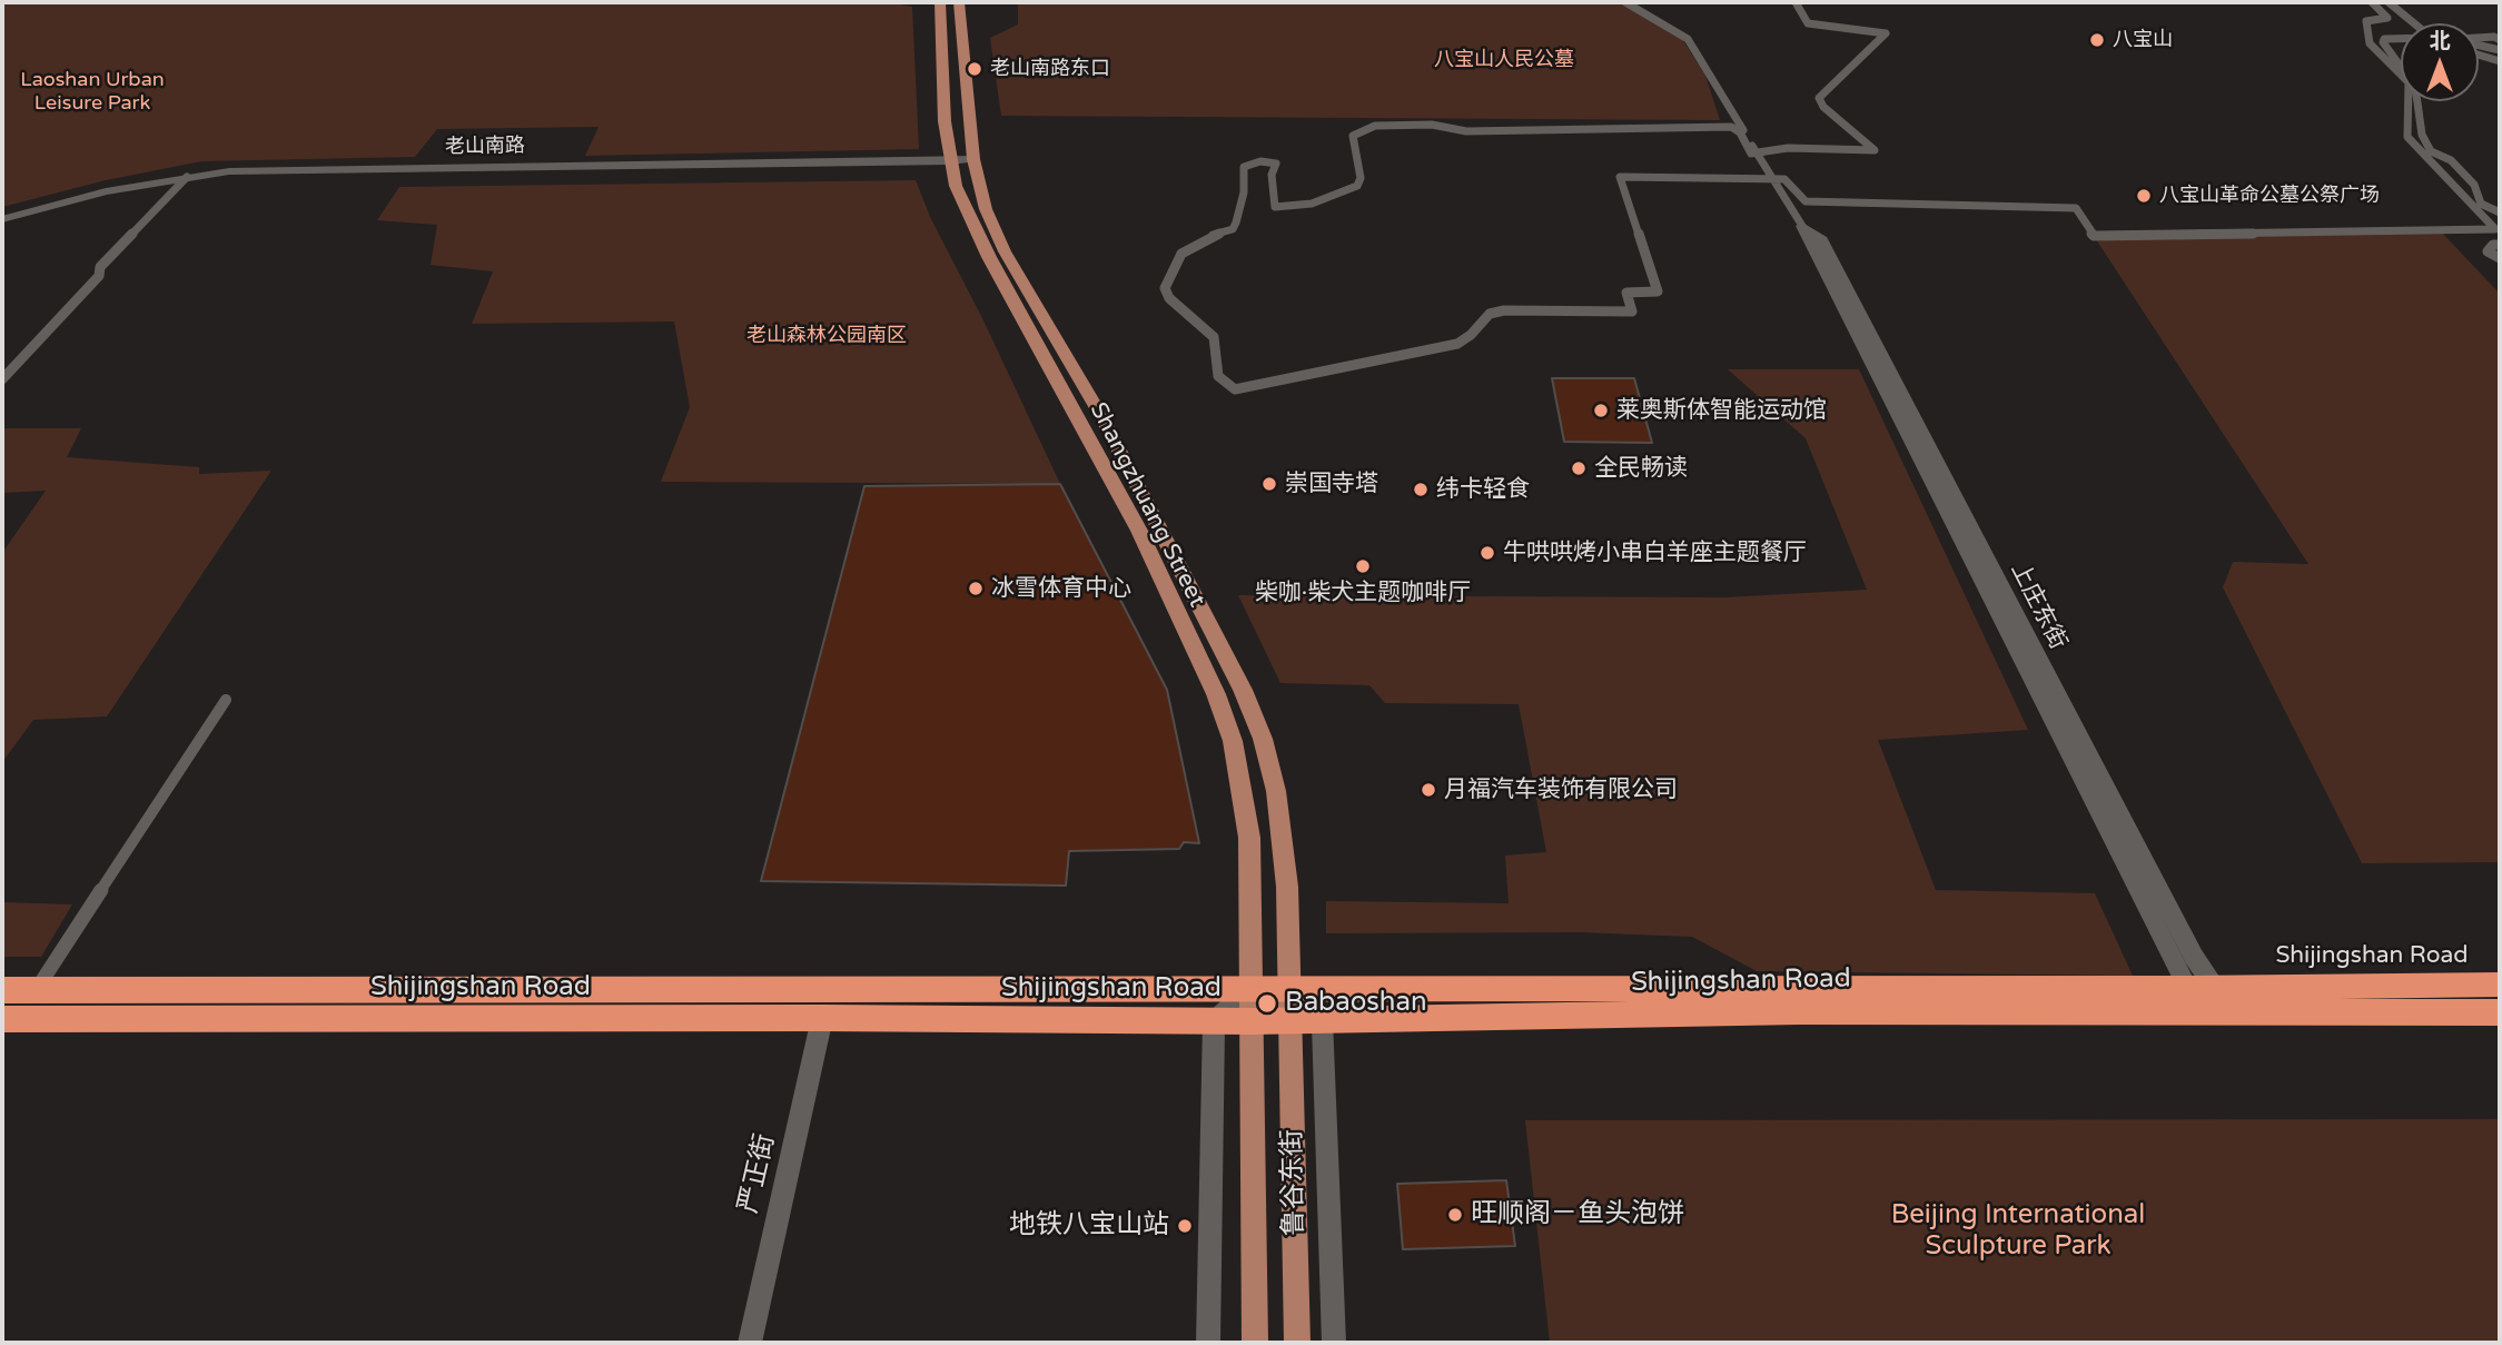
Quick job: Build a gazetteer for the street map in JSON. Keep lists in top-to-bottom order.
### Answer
{
  "streets": {
    "highway": ["Shijingshan Road"],
    "main road": [
      "老山南路",
      "Shangzhuang Street",
      "上庄东街",
      "严正街",
      "鲁谷东街"
    ]
  },
  "crossings": [
    ["老山南路", "Shangzhuang Street"],
    ["Shangzhuang Street", "Shijingshan Road"],
    ["Shangzhuang Street", "鲁谷东街"],
    ["上庄东街", "Shijingshan Road"],
    ["Shijingshan Road", "严正街"],
    ["Shijingshan Road", "鲁谷东街"]
  ],
  "parks": [
    "八宝山人民公墓",
    "Laoshan Urban Leisure Park",
    "老山森林公园南区",
    "Beijing International Sculpture Park"
  ],
  "places": [
    "八宝山",
    "老山南路东口",
    "八宝山革命公墓公祭广场",
    "莱奥斯体智能运动馆",
    "全民畅读",
    "崇国寺塔",
    "纬卡轻食",
    "牛哄哄烤小串白羊座主题餐厅",
    "柴咖·柴犬主题咖啡厅",
    "冰雪体育中心",
    "月福汽车装饰有限公司",
    "Babaoshan",
    "旺顺阁－鱼头泡饼",
    "地铁八宝山站"
  ],
  "north": "top"
}
